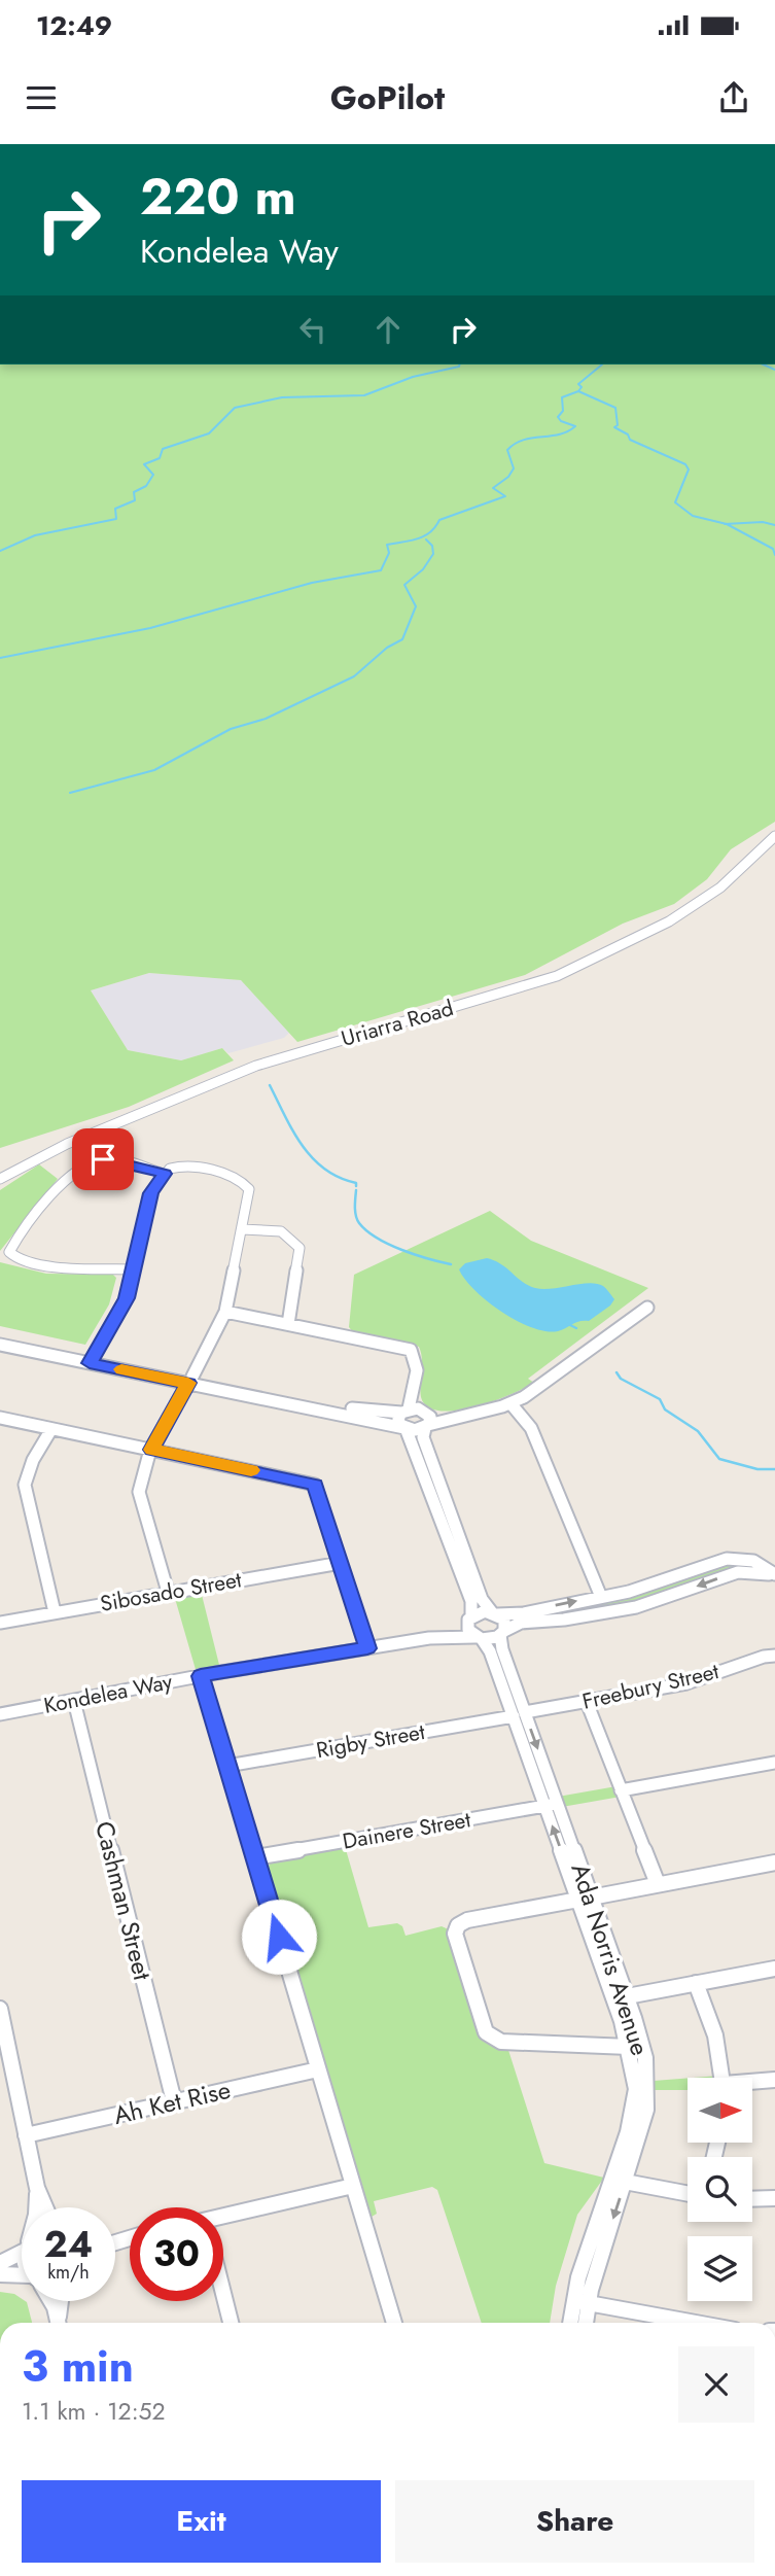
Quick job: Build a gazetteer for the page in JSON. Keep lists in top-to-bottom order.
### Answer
{
  "streets": {
    "street": [
      "Uriarra Road",
      "Sibosado Street",
      "Freebury Street",
      "Kondelea Way",
      "Rigby Street",
      "Dainere Street",
      "Cashman Street",
      "Ada Norris Avenue",
      "Ah Ket Rise"
    ]
  },
  "crossings": [
    ["Freebury Street", "Rigby Street"],
    ["Freebury Street", "Ada Norris Avenue"],
    ["Kondelea Way", "Cashman Street"],
    ["Kondelea Way", "Ada Norris Avenue"],
    ["Rigby Street", "Ada Norris Avenue"],
    ["Dainere Street", "Ada Norris Avenue"],
    ["Cashman Street", "Ah Ket Rise"]
  ],
  "north": "right",
  "page": {
    "status": "12:49",
    "header": "GoPilot",
    "turn": ["220 m", "Kondelea Way"],
    "speed": "24 km/h",
    "limit": "30",
    "heading": ["3 min", "1.1 km · 12:52"],
    "buttons": ["Exit", "Share"]
  }
}
